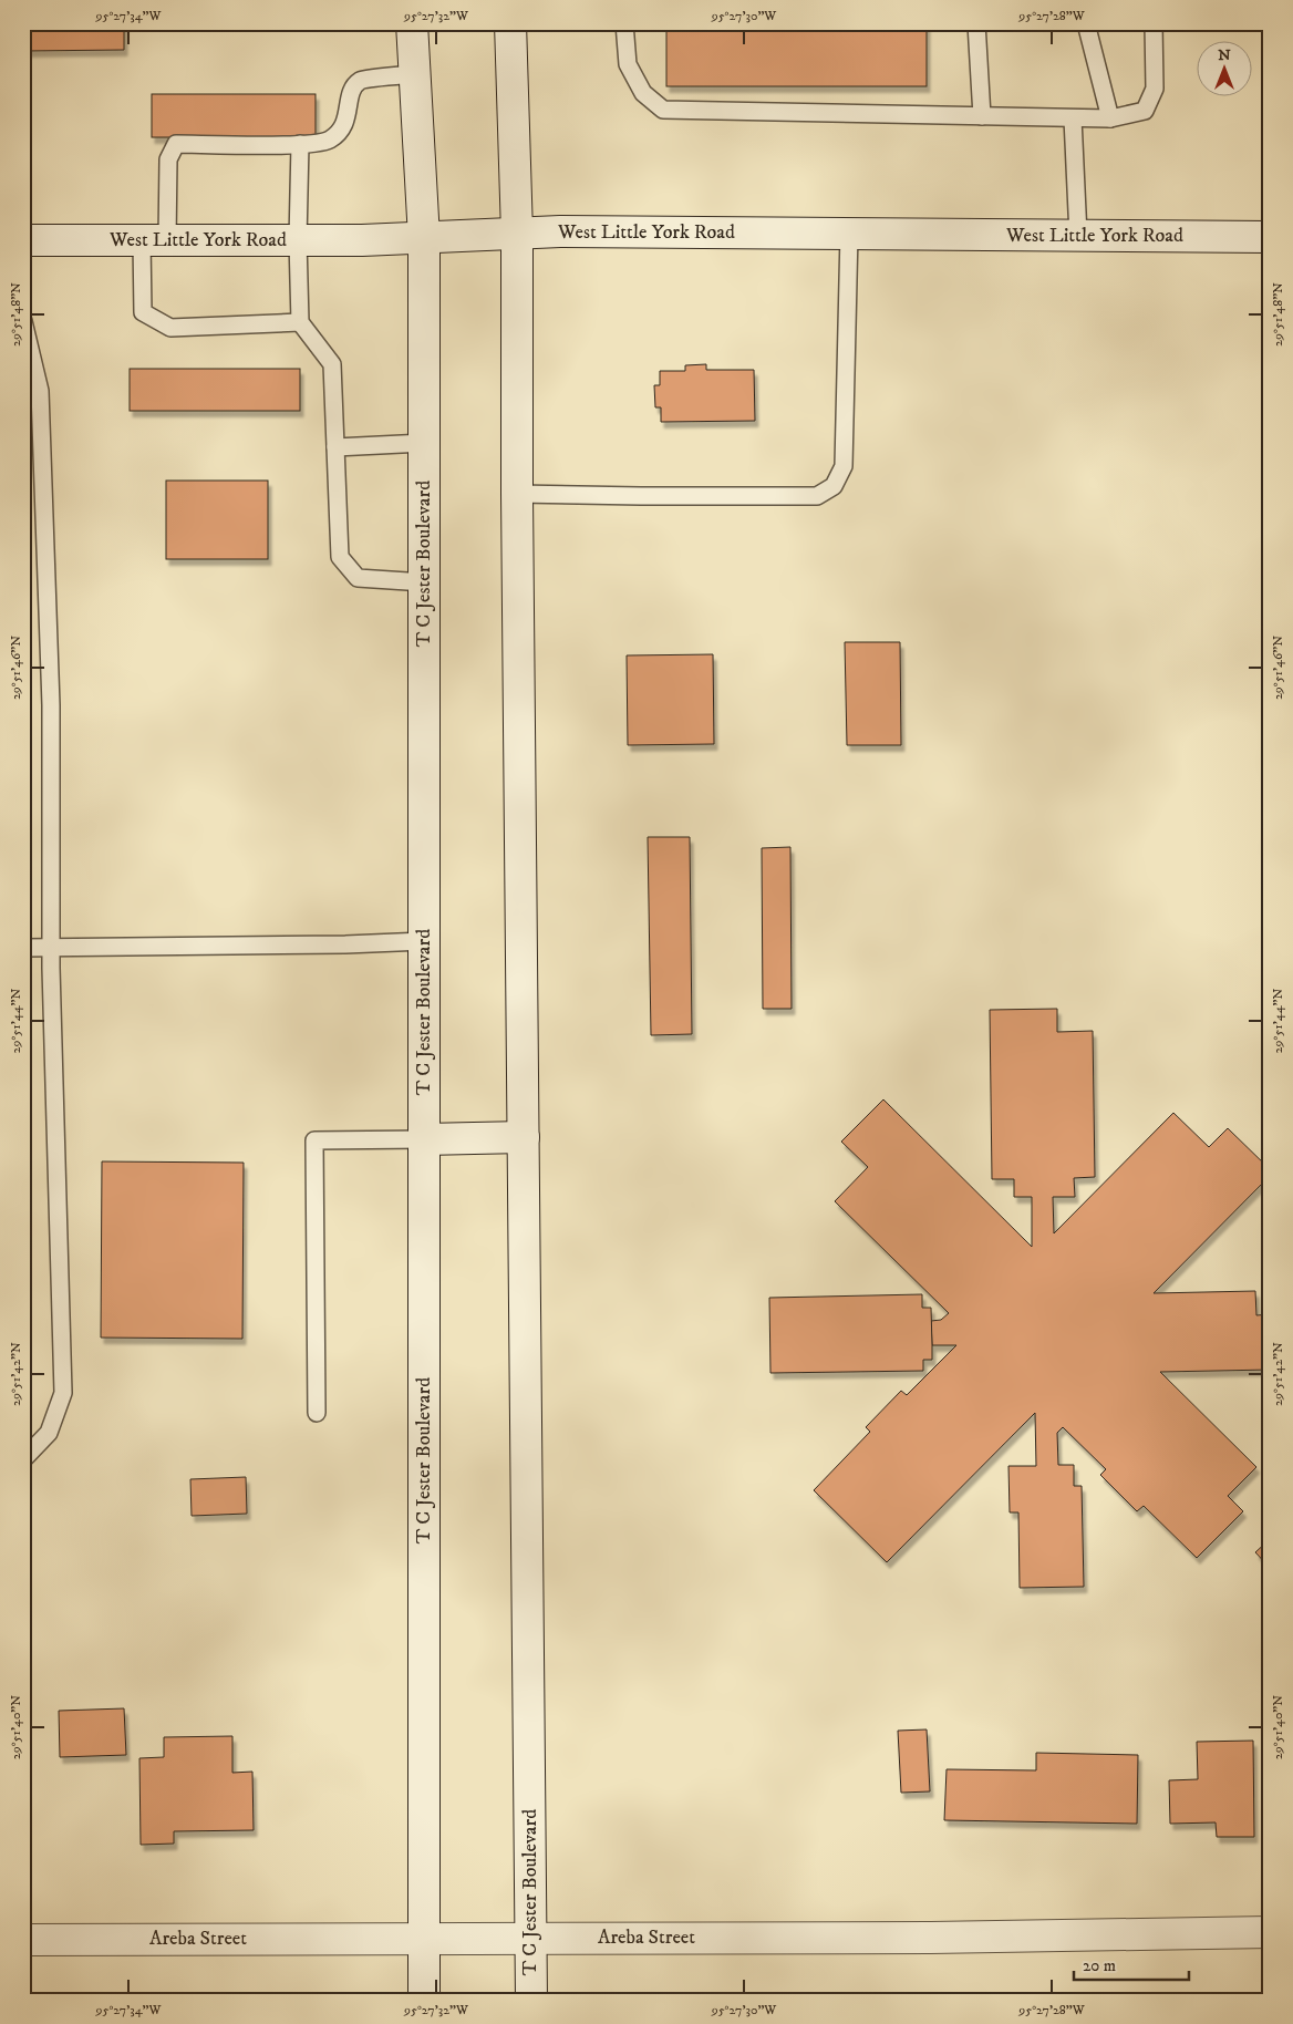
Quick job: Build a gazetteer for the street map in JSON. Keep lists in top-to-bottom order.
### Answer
{
  "streets": {
    "main road": ["West Little York Road", "T C Jester Boulevard", "Areba Street"]
  },
  "crossings": [
    ["West Little York Road", "T C Jester Boulevard"],
    ["T C Jester Boulevard", "Areba Street"]
  ],
  "scale_bar": "20 m",
  "north": "top",
  "coordinates": [
    "95°27'34\"W",
    "95°27'32\"W",
    "95°27'30\"W",
    "95°27'28\"W",
    "29°51'48\"N",
    "29°51'46\"N",
    "29°51'44\"N",
    "29°51'42\"N",
    "29°51'40\"N"
  ]
}
